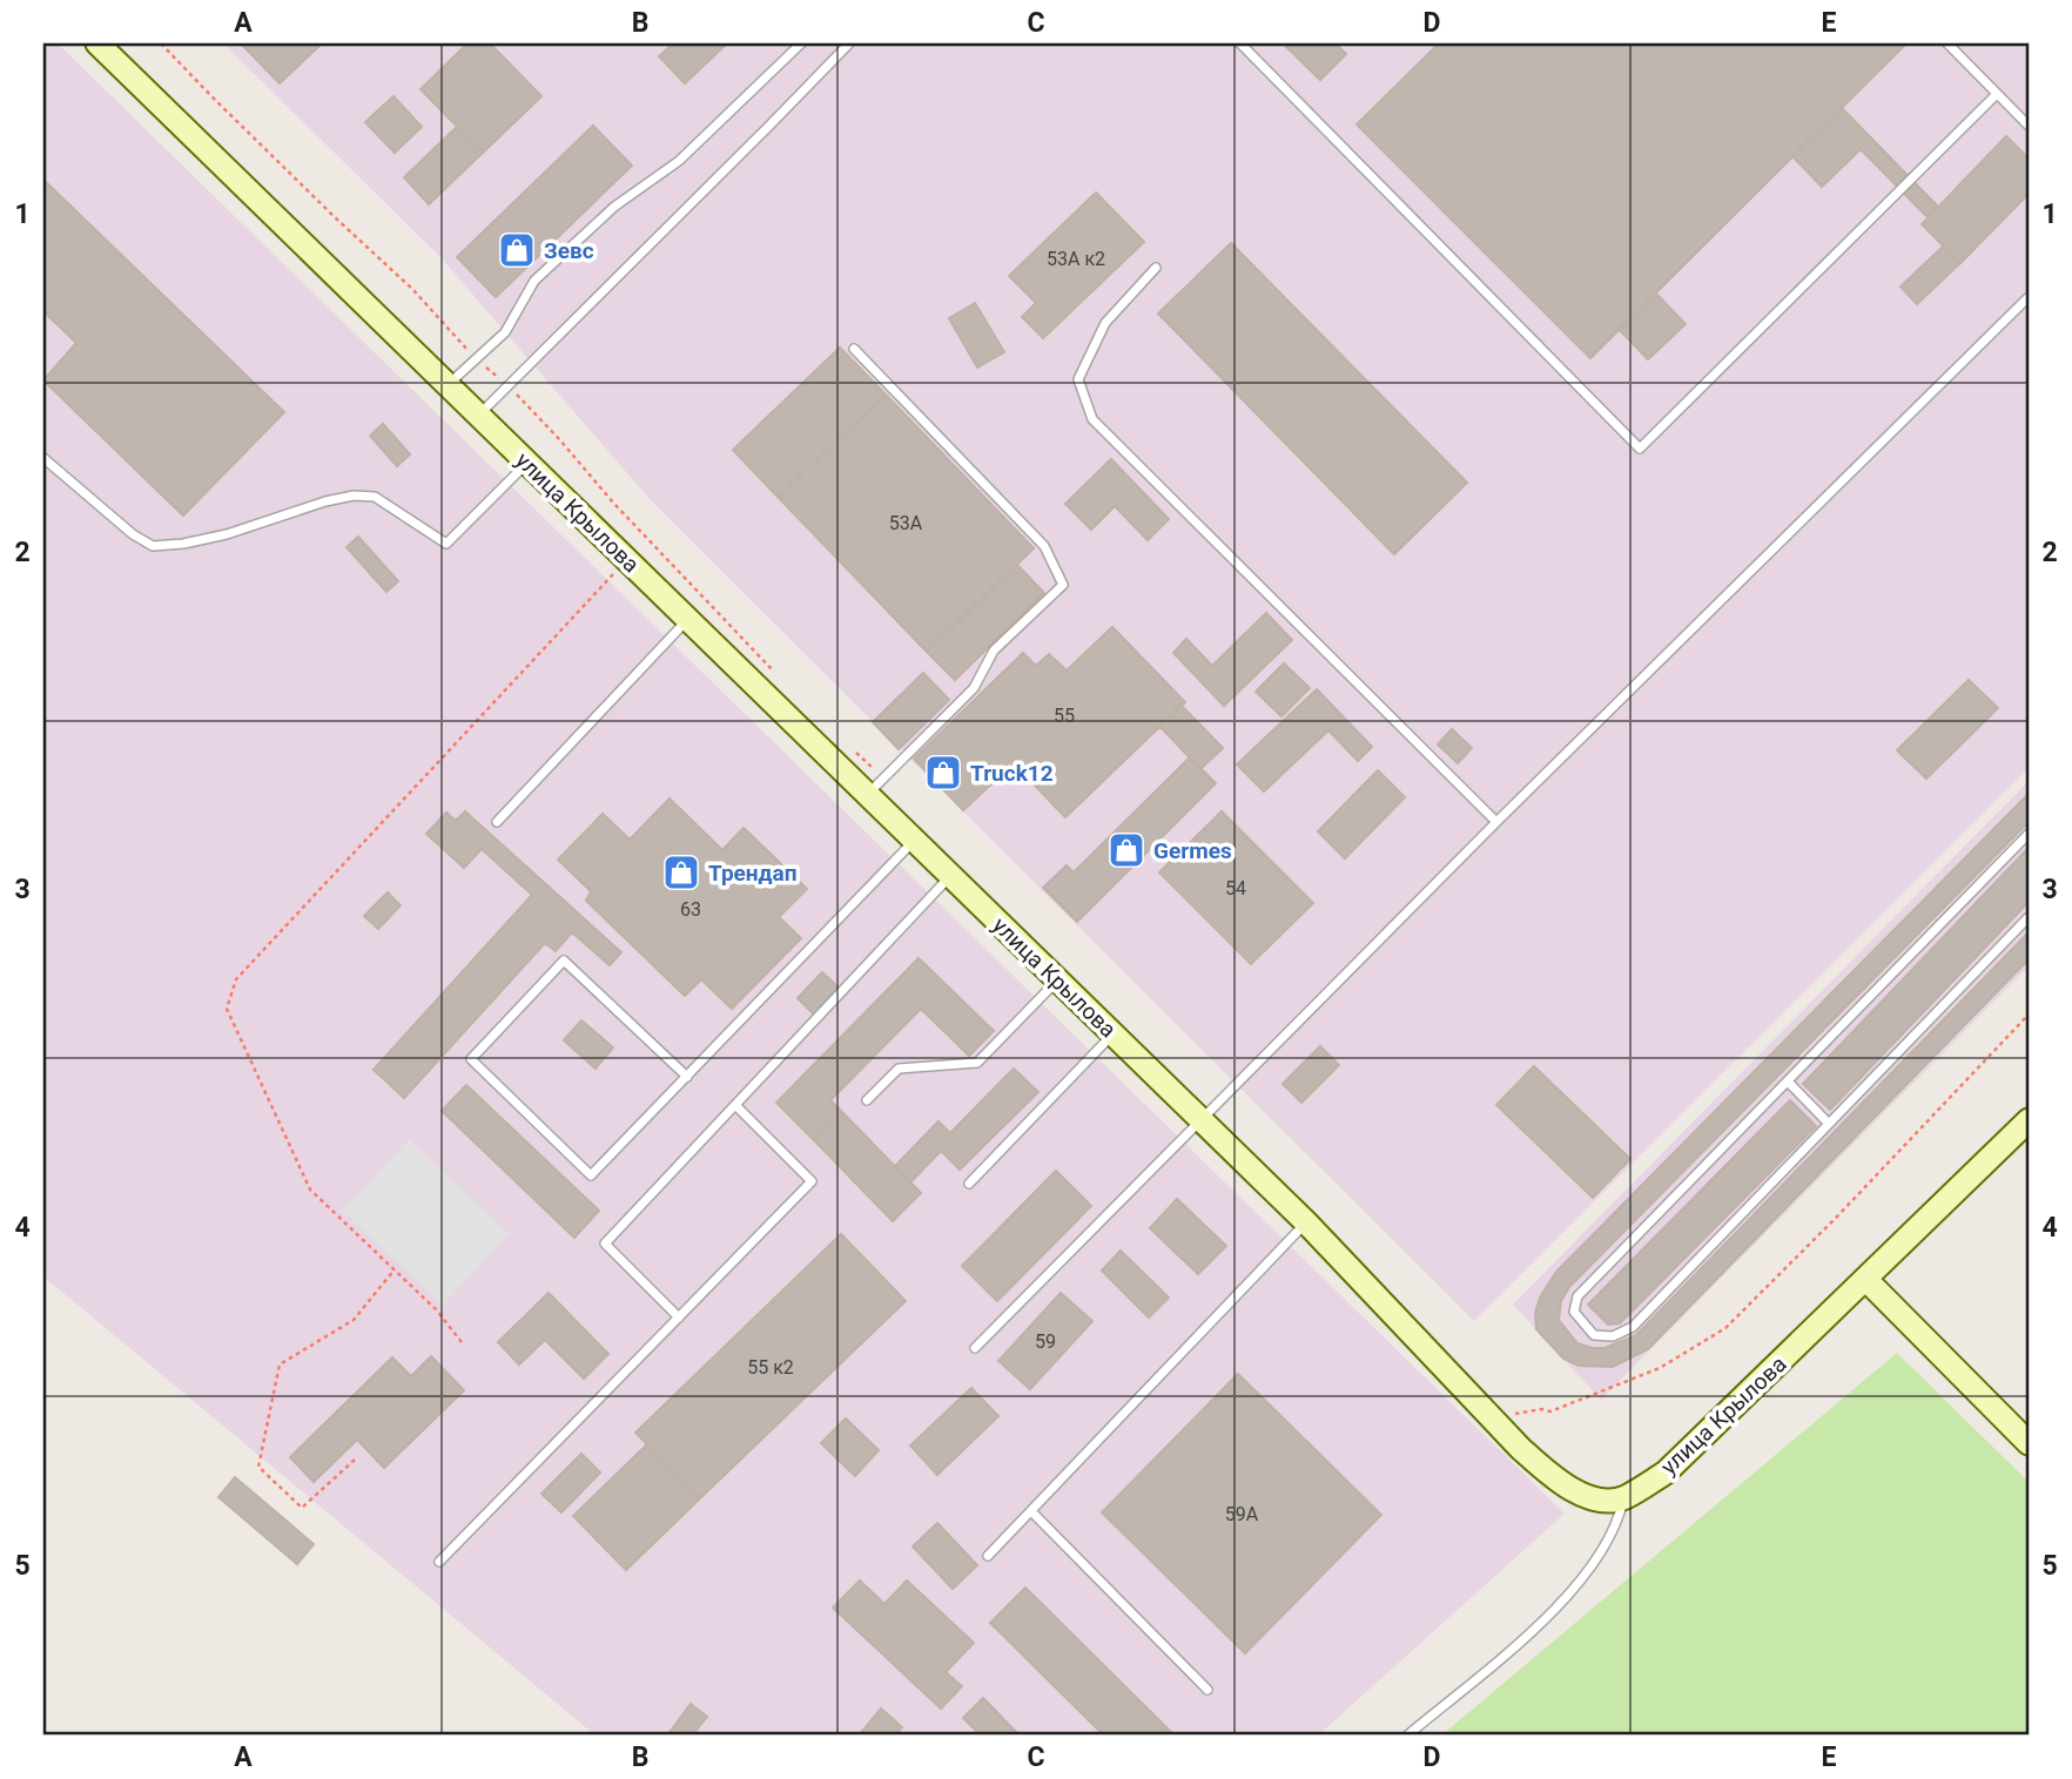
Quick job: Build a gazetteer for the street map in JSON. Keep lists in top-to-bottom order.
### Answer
{
  "streets": {
    "street": ["улица Крылова"]
  },
  "places": {
    "shop": [
      "Зевс",
      "Truck12",
      "Germes",
      "Трендап"
    ]
  },
  "house_numbers": [
    "53А к2",
    "53А",
    "55",
    "54",
    "63",
    "59",
    "55 к2",
    "59А"
  ],
  "grid": {
    "columns": [
      "A",
      "B",
      "C",
      "D",
      "E"
    ],
    "rows": [
      "1",
      "2",
      "3",
      "4",
      "5"
    ]
  }
}
